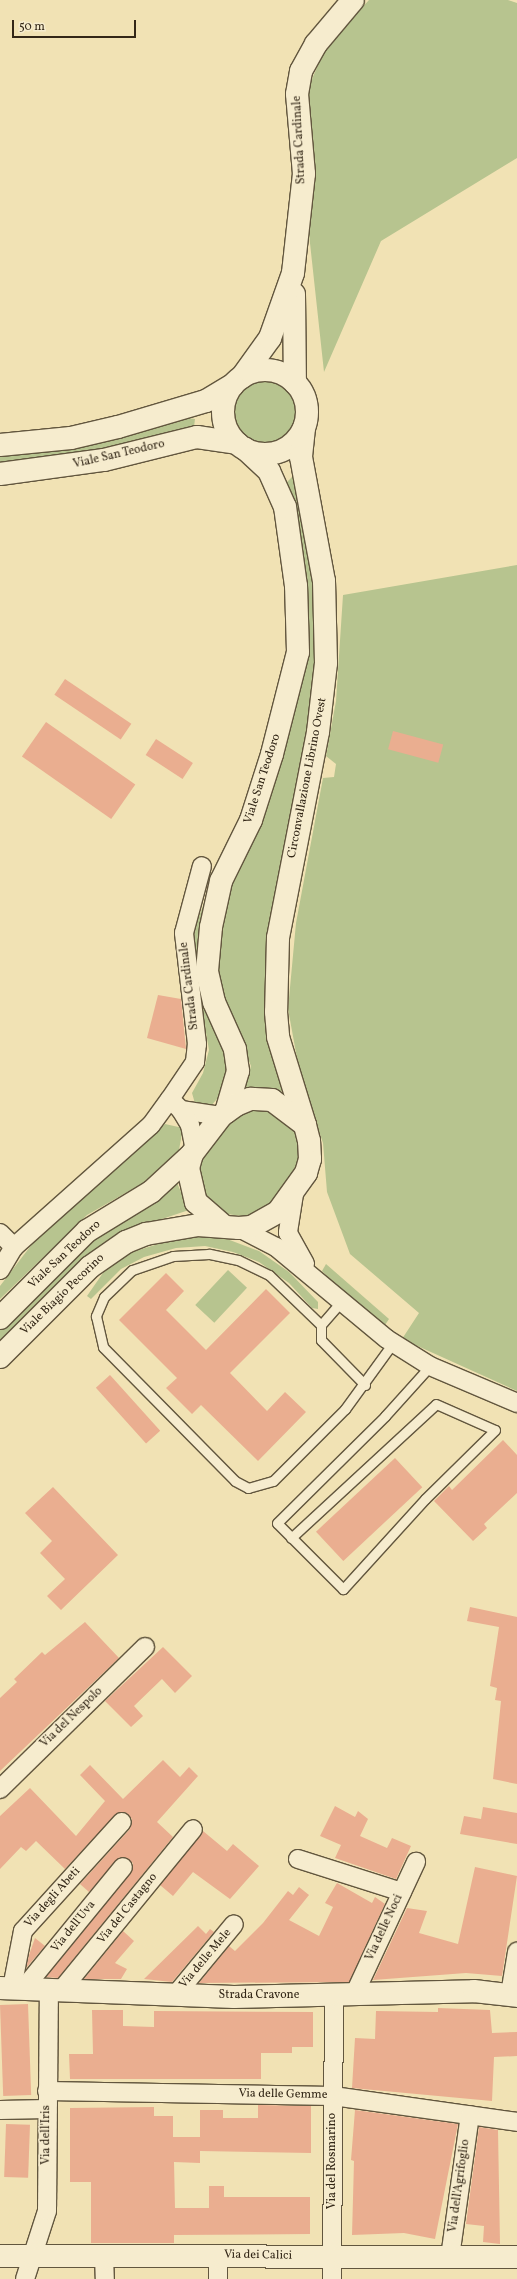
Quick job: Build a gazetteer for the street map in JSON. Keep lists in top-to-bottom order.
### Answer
{
  "streets": {
    "main road": [
      "Strada Cardinale",
      "Viale San Teodoro",
      "Circonvallazione Librino Ovest",
      "Viale Biagio Pecorino",
      "Strada Cravone",
      "Via dei Calici"
    ],
    "street": [
      "Via del Nespolo",
      "Via degli Abeti",
      "Via del Castagno",
      "Via dell'Uva",
      "Via delle Noci",
      "Via delle Mele",
      "Via delle Gemme",
      "Via dell'Iris",
      "Via del Rosmarino",
      "Via dell'Agrifoglio"
    ]
  },
  "crossings": [
    ["Viale San Teodoro", "Circonvallazione Librino Ovest"],
    ["Viale San Teodoro", "Viale Biagio Pecorino"],
    ["Circonvallazione Librino Ovest", "Viale Biagio Pecorino"],
    ["Via degli Abeti", "Via dell'Uva"],
    ["Via degli Abeti", "Strada Cravone"],
    ["Via del Castagno", "Strada Cravone"],
    ["Via del Castagno", "Via dell'Iris"],
    ["Via dell'Uva", "Strada Cravone"],
    ["Via delle Noci", "Strada Cravone"],
    ["Via delle Noci", "Via del Rosmarino"],
    ["Via delle Mele", "Strada Cravone"],
    ["Strada Cravone", "Via dell'Iris"],
    ["Strada Cravone", "Via del Rosmarino"],
    ["Via delle Gemme", "Via dell'Iris"],
    ["Via delle Gemme", "Via del Rosmarino"],
    ["Via delle Gemme", "Via dell'Agrifoglio"],
    ["Via dell'Iris", "Via dei Calici"],
    ["Via del Rosmarino", "Via dei Calici"],
    ["Via dell'Agrifoglio", "Via dei Calici"]
  ],
  "scale_bar": "50 m"
}
